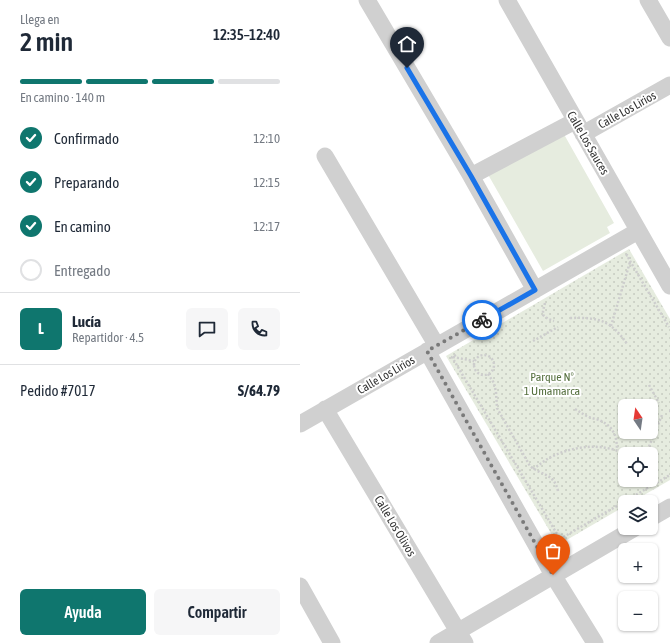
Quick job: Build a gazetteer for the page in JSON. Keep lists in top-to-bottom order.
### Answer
{
  "streets": {
    "street": ["Calle Los Lirios", "Calle Los Sauces", "Calle Los Olivos"]
  },
  "crossings": [
    ["Calle Los Lirios", "Calle Los Sauces"],
    ["Calle Los Lirios", "Calle Los Olivos"]
  ],
  "parks": ["Parque N° 1 Umamarca"],
  "north": "top",
  "page": {
    "heading": ["2 min", "Llega en", "12:35–12:40"],
    "panel": [
      "Lucía",
      "Repartidor · 4.5",
      "Pedido #7017",
      "S/64.79"
    ],
    "bar": "En camino · 140 m",
    "list": [
      ["Confirmado", "12:10"],
      ["Preparando", "12:15"],
      ["En camino", "12:17"],
      "Entregado"
    ],
    "round": "L",
    "map_buttons": ["+", "−"],
    "buttons": ["Ayuda", "Compartir"]
  }
}
